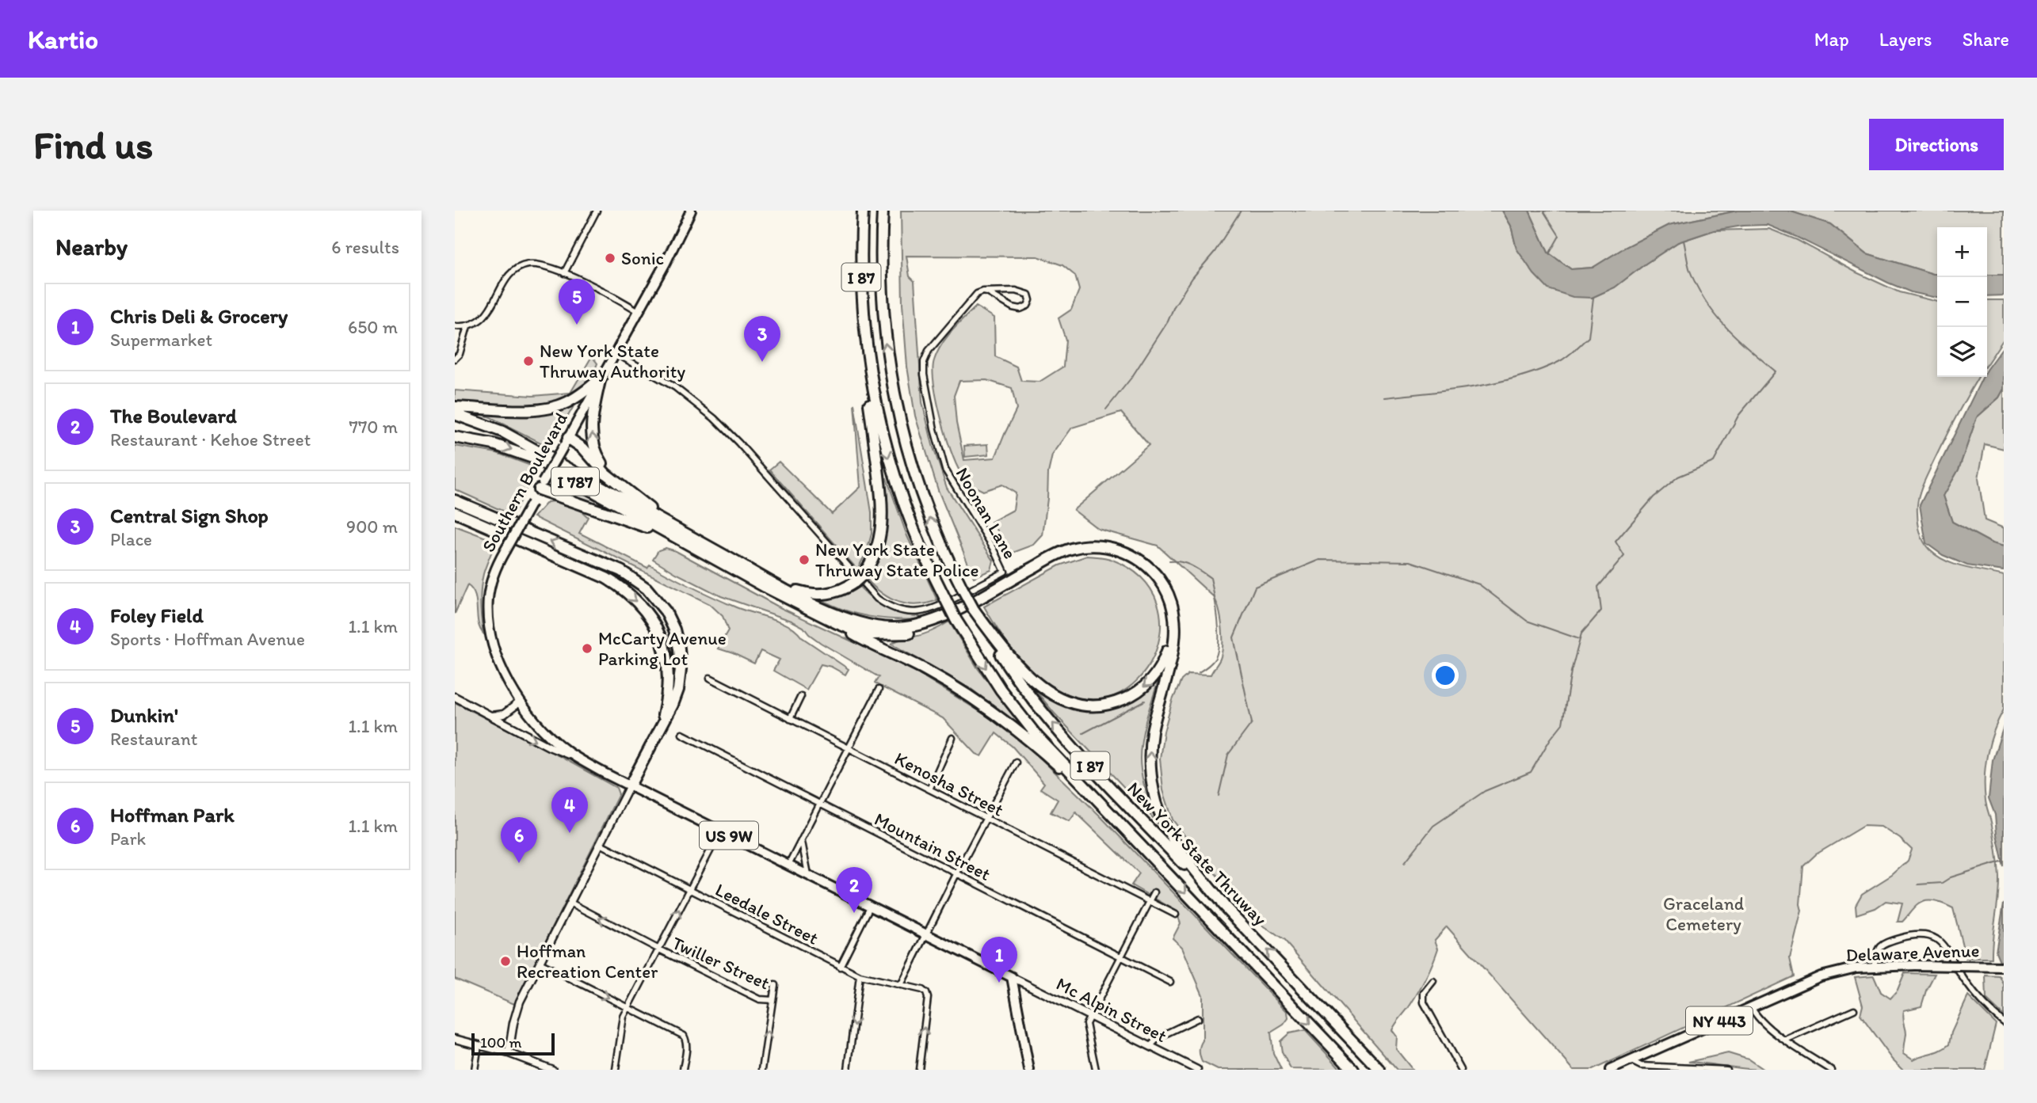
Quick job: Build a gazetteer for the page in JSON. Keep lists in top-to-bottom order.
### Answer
{
  "streets": {
    "highway": ["I 87", "I 787", "New York State Thruway"],
    "main road": [
      "Southern Boulevard",
      "US 9W",
      "Delaware Avenue",
      "NY 443"
    ],
    "street": [
      "Noonan Lane",
      "Kenosha Street",
      "Mountain Street",
      "Leedale Street",
      "Twiller Street",
      "Mc Alpin Street"
    ]
  },
  "crossings": [
    ["Southern Boulevard", "Noonan Lane"],
    ["Southern Boulevard", "US 9W"],
    ["US 9W", "Mc Alpin Street"]
  ],
  "one_way": ["Twiller Street"],
  "parks": ["Graceland Cemetery"],
  "places": [
    "Sonic",
    "New York State Thruway Authority",
    "New York State Thruway State Police",
    "McCarty Avenue Parking Lot",
    "Hoffman Recreation Center"
  ],
  "scale_bar": "100 m",
  "page": {
    "header": "Kartio",
    "nav": ["Map", "Layers", "Share"],
    "buttons": "Directions",
    "title": "Find us",
    "heading": ["Nearby", "6 results"],
    "map_buttons": ["+", "−"],
    "pins": [
      "5",
      "3",
      "4",
      "6",
      "2",
      "1"
    ],
    "list": [
      {
        "mark": "1",
        "name": "Chris Deli & Grocery",
        "note": "Supermarket",
        "value": "650 m"
      },
      {
        "mark": "2",
        "name": "The Boulevard",
        "note": "Restaurant · Kehoe Street",
        "value": "770 m"
      },
      {
        "mark": "3",
        "name": "Central Sign Shop",
        "note": "Place",
        "value": "900 m"
      },
      {
        "mark": "4",
        "name": "Foley Field",
        "note": "Sports · Hoffman Avenue",
        "value": "1.1 km"
      },
      {
        "mark": "5",
        "name": "Dunkin'",
        "note": "Restaurant",
        "value": "1.1 km"
      },
      {
        "mark": "6",
        "name": "Hoffman Park",
        "note": "Park",
        "value": "1.1 km"
      }
    ],
    "scale": "100 m"
  }
}
